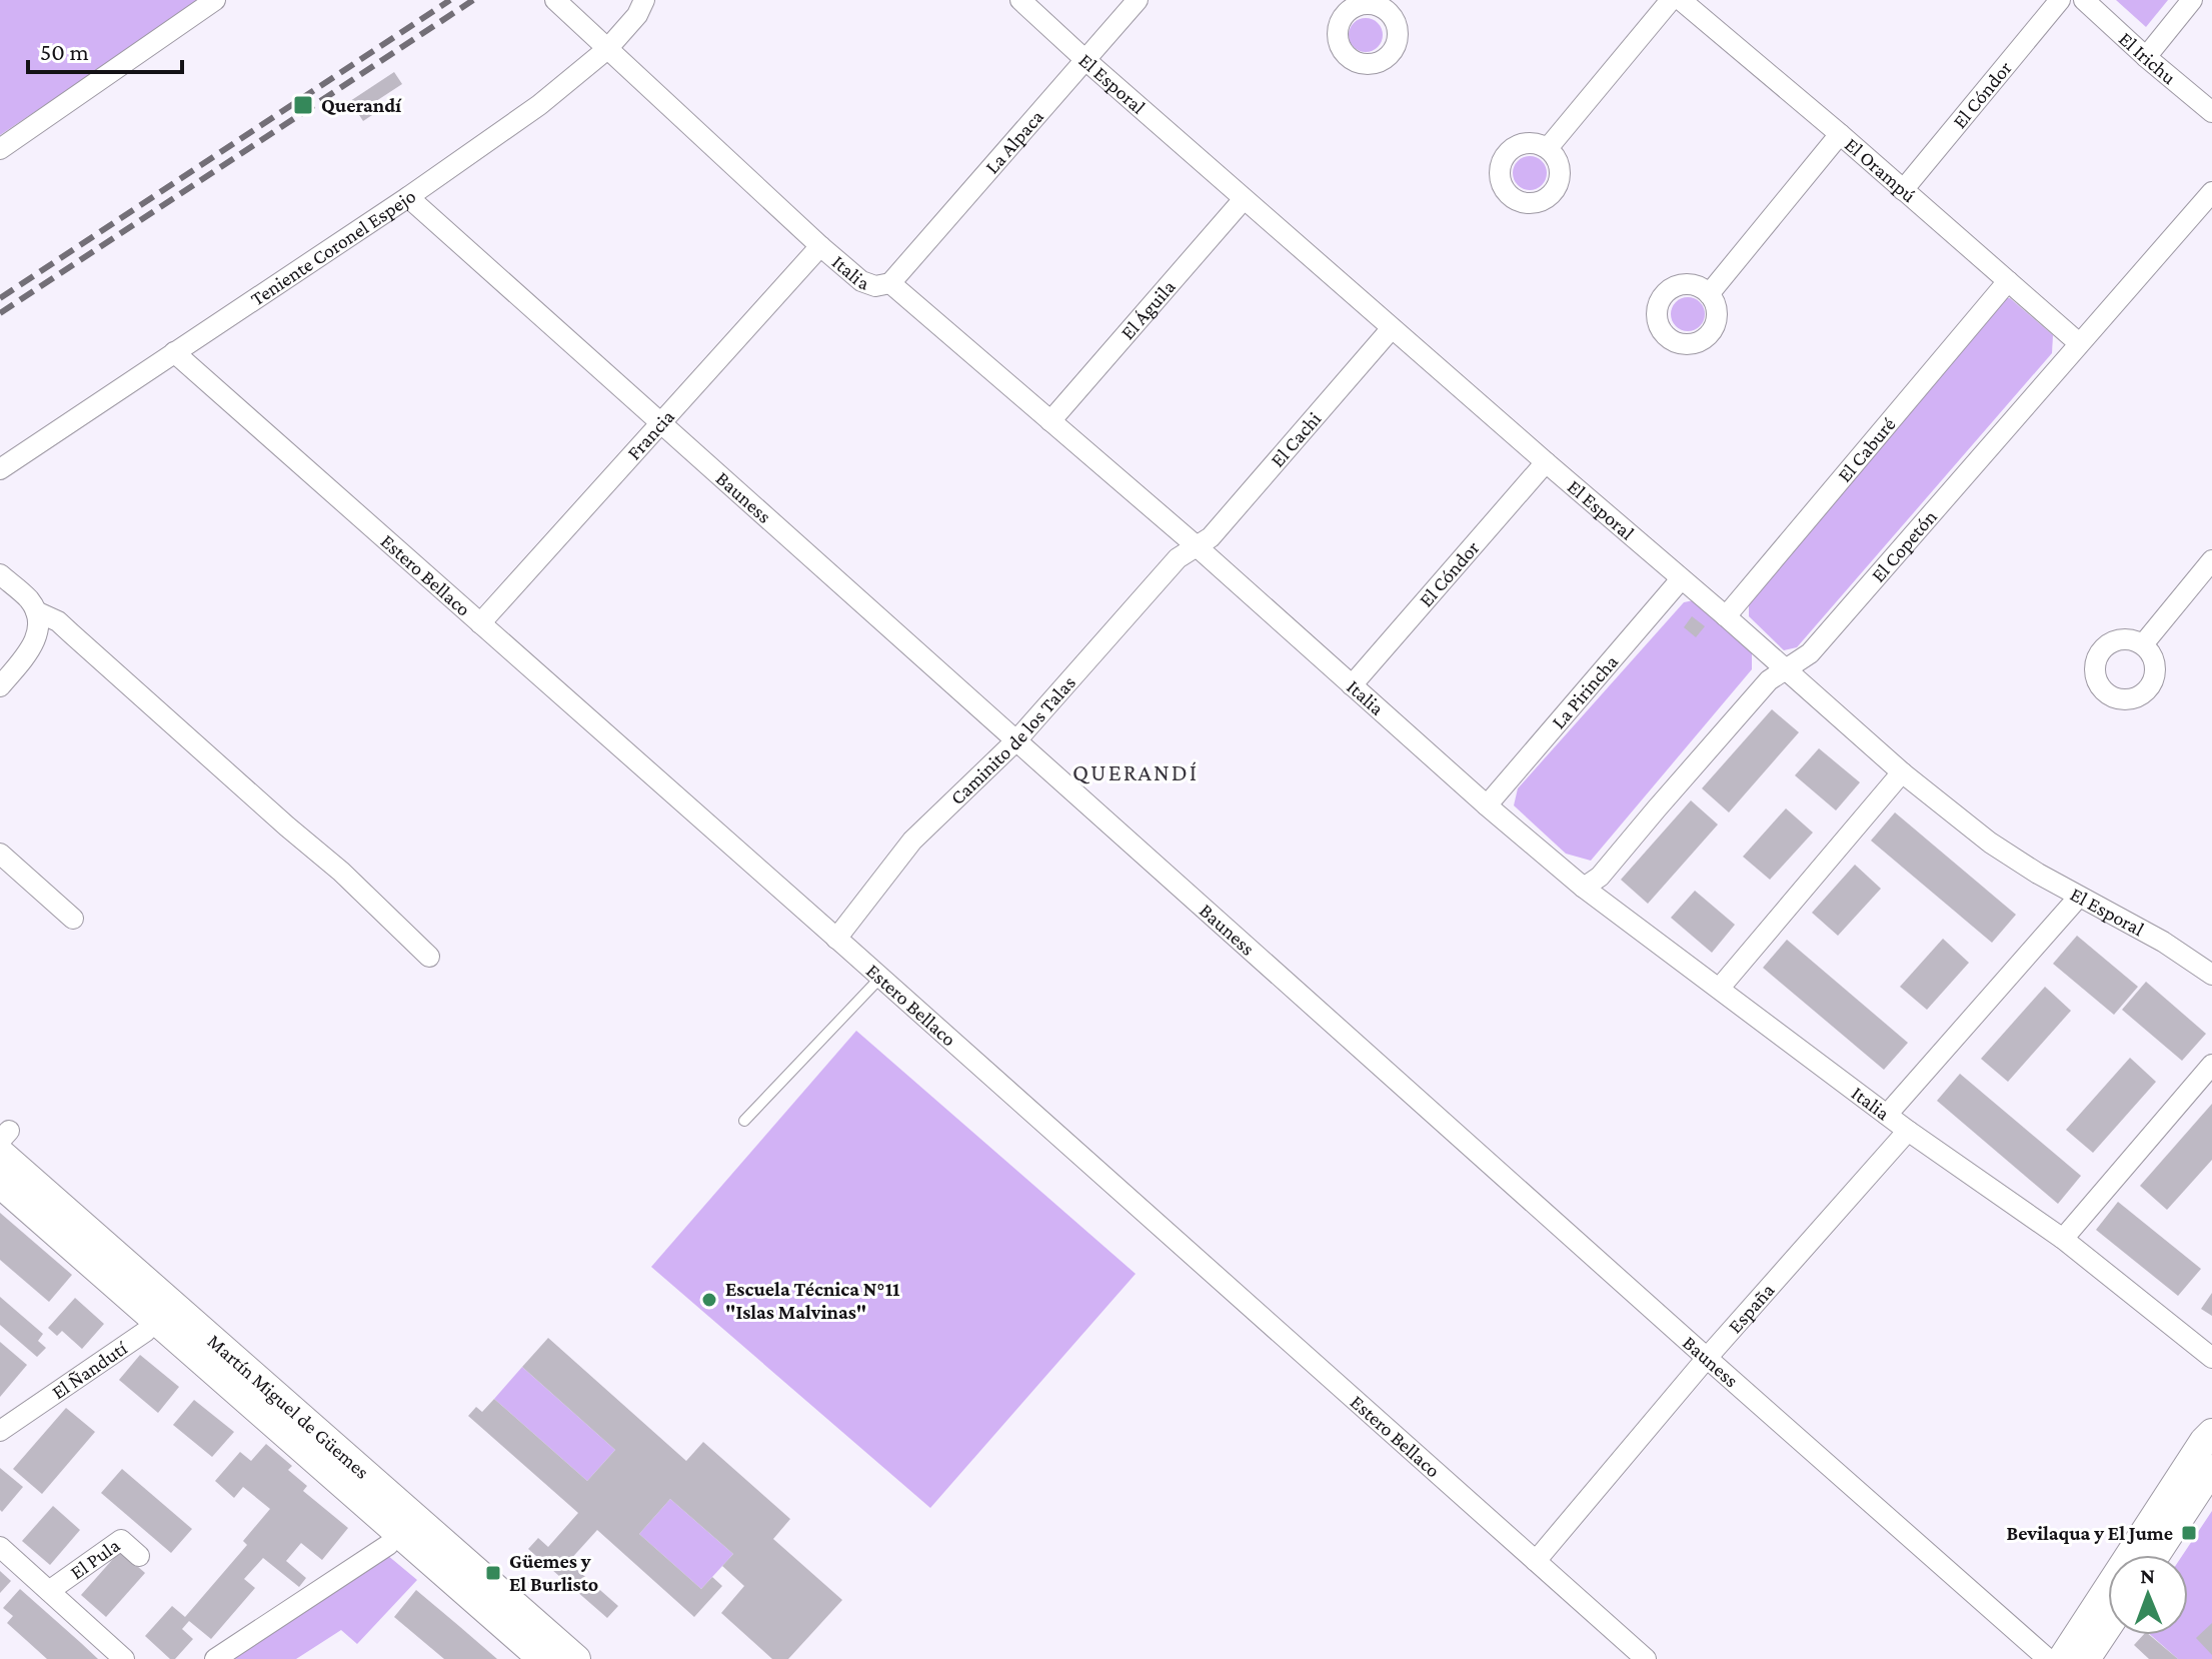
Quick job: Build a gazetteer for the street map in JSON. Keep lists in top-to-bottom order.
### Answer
{
  "streets": {
    "main road": ["Martín Miguel de Güemes"],
    "street": [
      "El Irichu",
      "El Esporal",
      "El Cóndor",
      "La Alpaca",
      "El Orampú",
      "Teniente Coronel Espejo",
      "Italia",
      "El Águila",
      "Francia",
      "El Cachi",
      "El Caburé",
      "Bauness",
      "El Copetón",
      "Estero Bellaco",
      "La Pirincha",
      "Caminito de los Talas",
      "España",
      "El Ñandutí",
      "El Pula"
    ]
  },
  "crossings": [
    ["El Esporal", "El Cóndor"],
    ["El Esporal", "La Alpaca"],
    ["El Esporal", "El Águila"],
    ["El Esporal", "El Cachi"],
    ["El Esporal", "El Caburé"],
    ["El Esporal", "El Copetón"],
    ["El Esporal", "La Pirincha"],
    ["El Cóndor", "El Orampú"],
    ["El Cóndor", "Italia"],
    ["La Alpaca", "Italia"],
    ["El Orampú", "El Caburé"],
    ["El Orampú", "El Copetón"],
    ["Teniente Coronel Espejo", "Italia"],
    ["Teniente Coronel Espejo", "Bauness"],
    ["Teniente Coronel Espejo", "Estero Bellaco"],
    ["Italia", "El Águila"],
    ["Italia", "Francia"],
    ["Italia", "El Cachi"],
    ["Italia", "El Copetón"],
    ["Italia", "La Pirincha"],
    ["Italia", "Caminito de los Talas"],
    ["Italia", "España"],
    ["Francia", "Bauness"],
    ["Francia", "Estero Bellaco"],
    ["El Cachi", "Caminito de los Talas"],
    ["Bauness", "Caminito de los Talas"],
    ["Bauness", "España"],
    ["Estero Bellaco", "Caminito de los Talas"],
    ["Estero Bellaco", "España"],
    ["El Ñandutí", "Martín Miguel de Güemes"]
  ],
  "districts": ["QUERANDÍ"],
  "places": {
    "transit": ["Querandí", "Bevilaqua y El Jume", "Güemes y El Burlisto"],
    "other": ["Escuela Técnica N°11 \"Islas Malvinas\""]
  },
  "scale_bar": "50 m",
  "north": "top"
}
